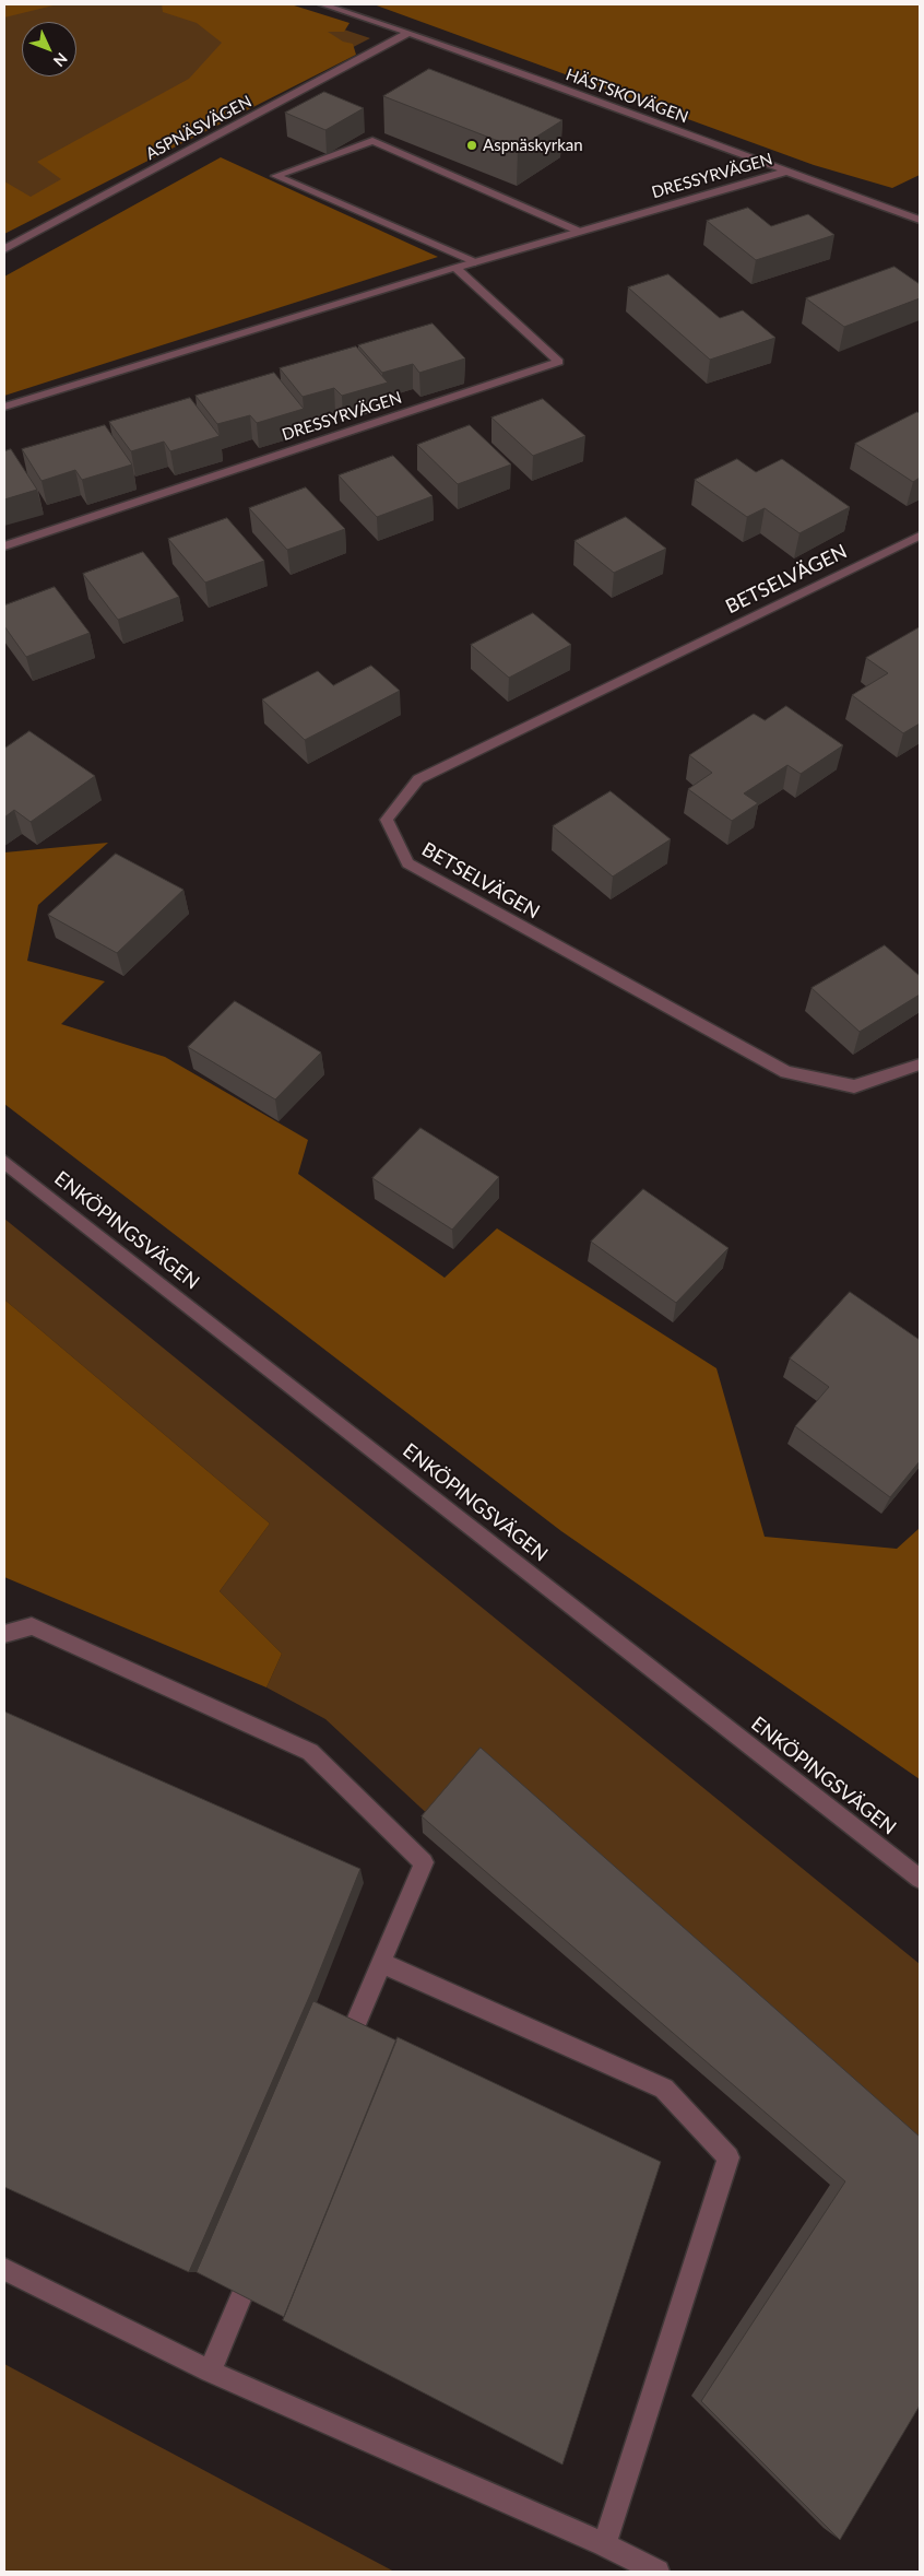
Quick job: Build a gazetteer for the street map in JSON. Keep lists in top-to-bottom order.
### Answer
{
  "streets": {
    "street": [
      "HÄSTSKOVÄGEN",
      "ASPNÄSVÄGEN",
      "DRESSYRVÄGEN",
      "BETSELVÄGEN",
      "ENKÖPINGSVÄGEN"
    ]
  },
  "crossings": [
    ["HÄSTSKOVÄGEN", "ASPNÄSVÄGEN"],
    ["HÄSTSKOVÄGEN", "DRESSYRVÄGEN"]
  ],
  "places": ["Aspnäskyrkan"],
  "north": "bottom right"
}
